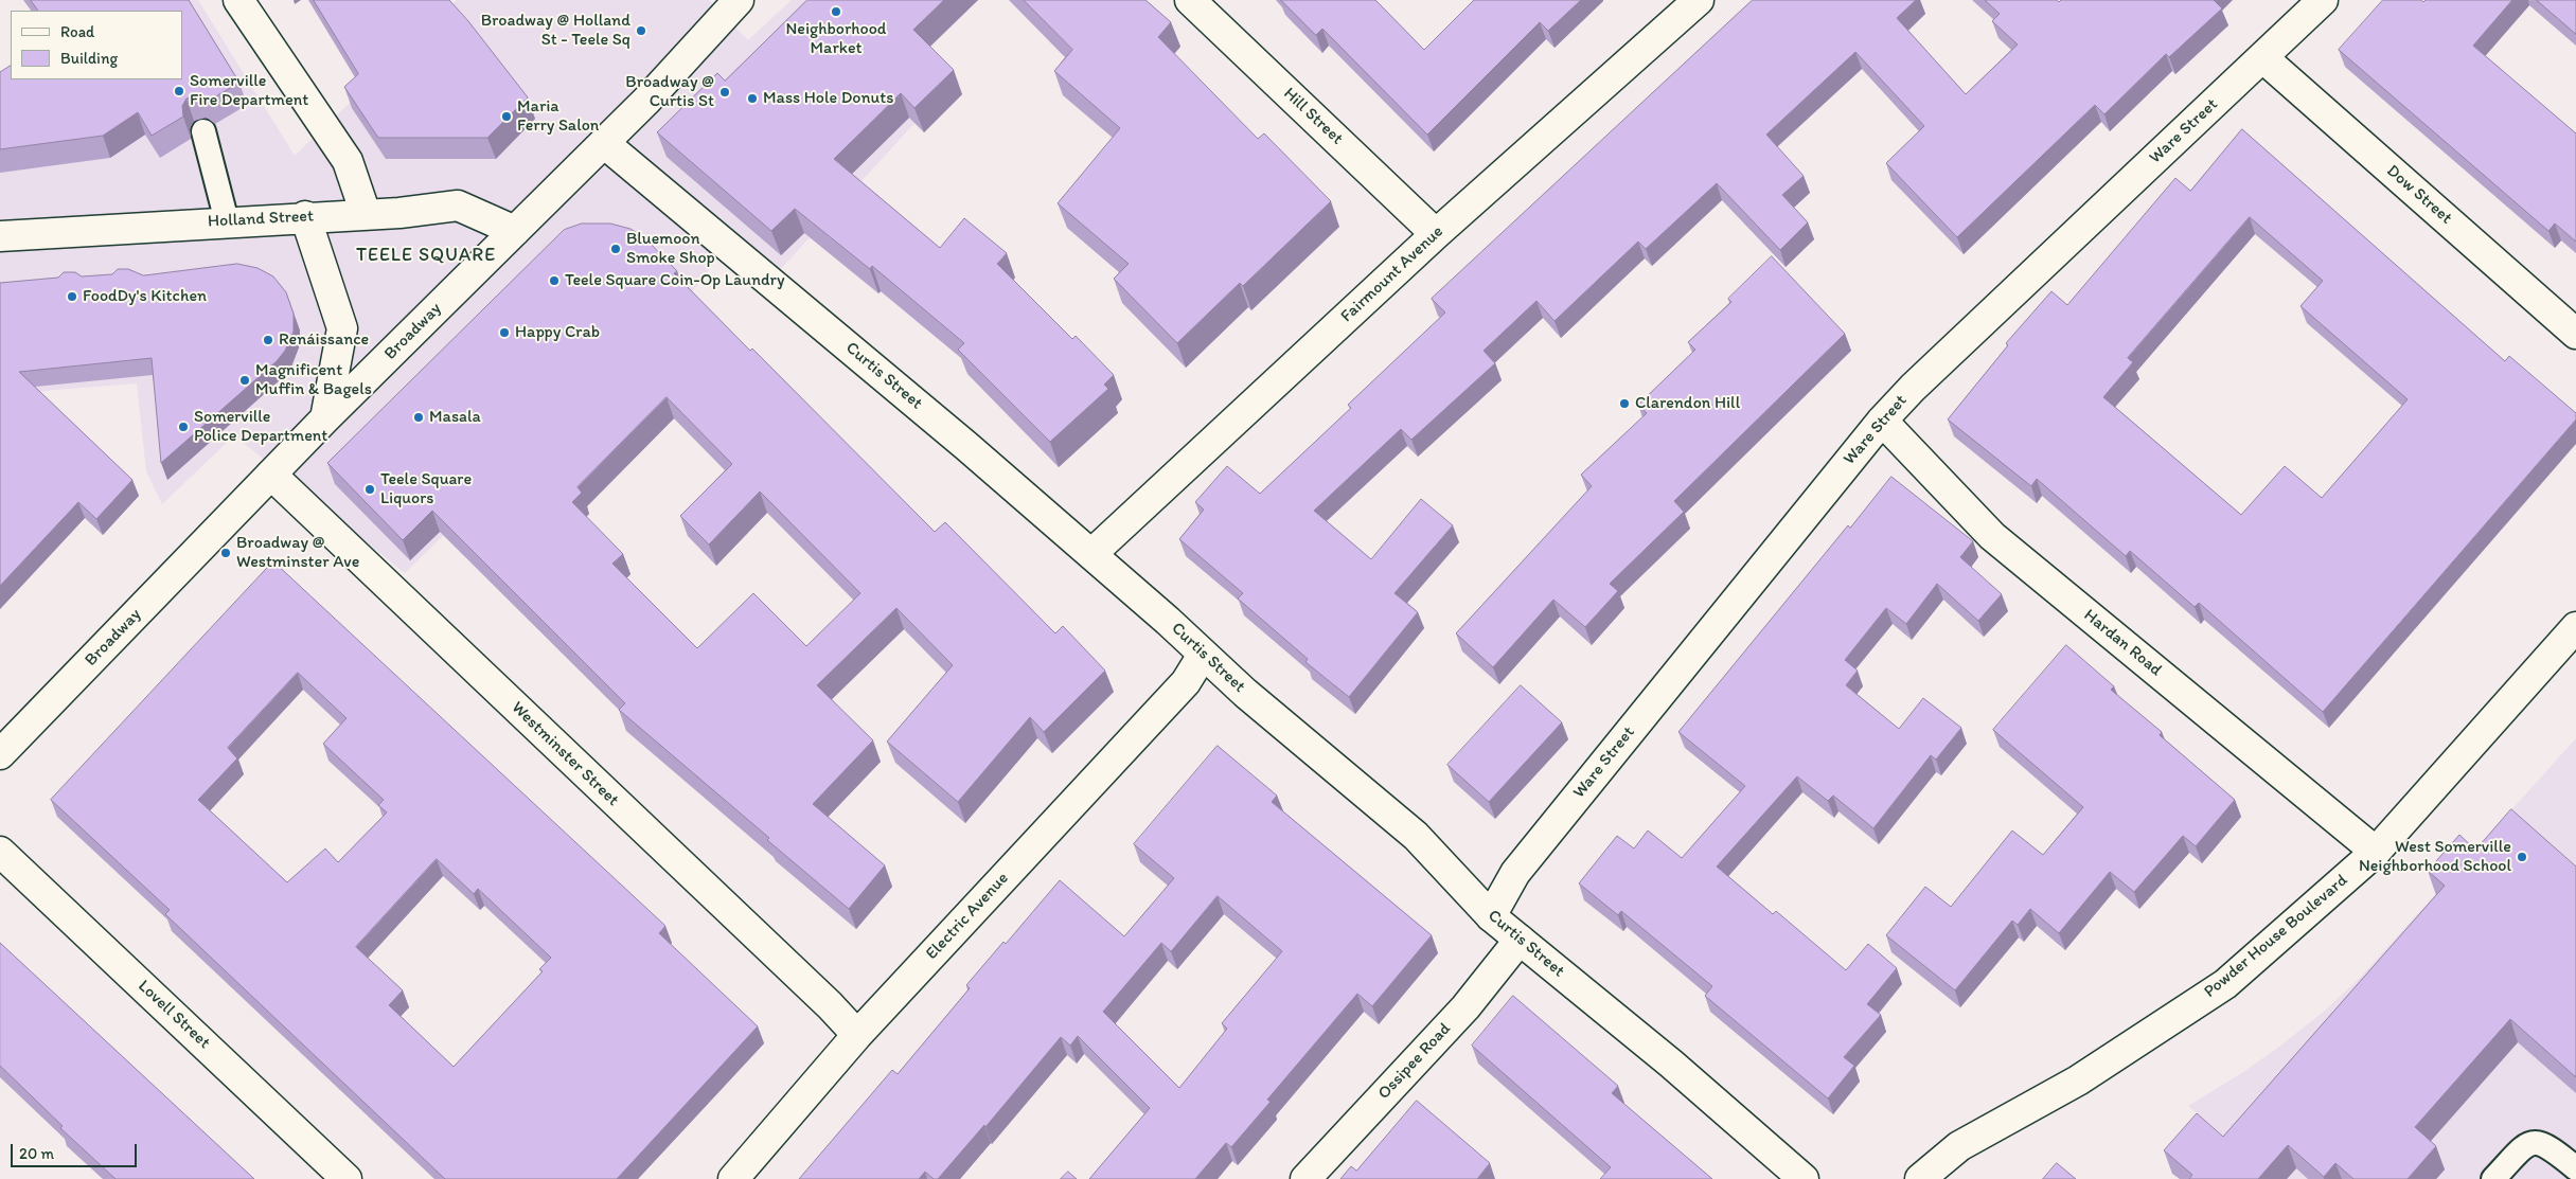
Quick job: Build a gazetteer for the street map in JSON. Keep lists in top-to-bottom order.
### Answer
{
  "streets": {
    "street": [
      "Hill Street",
      "Ware Street",
      "Dow Street",
      "Holland Street",
      "Fairmount Avenue",
      "Broadway",
      "Curtis Street",
      "Hardan Road",
      "Westminster Street",
      "Electric Avenue",
      "Powder House Boulevard",
      "Lovell Street",
      "Ossipee Road"
    ]
  },
  "crossings": [
    ["Hill Street", "Fairmount Avenue"],
    ["Ware Street", "Dow Street"],
    ["Ware Street", "Curtis Street"],
    ["Ware Street", "Hardan Road"],
    ["Holland Street", "Broadway"],
    ["Fairmount Avenue", "Curtis Street"],
    ["Broadway", "Curtis Street"],
    ["Broadway", "Westminster Street"],
    ["Curtis Street", "Electric Avenue"],
    ["Curtis Street", "Ossipee Road"],
    ["Hardan Road", "Powder House Boulevard"],
    ["Westminster Street", "Electric Avenue"]
  ],
  "districts": ["TEELE SQUARE"],
  "places": [
    "Neighborhood Market",
    "Broadway @ Holland St - Teele Sq",
    "Somerville Fire Department",
    "Broadway @ Curtis St",
    "Mass Hole Donuts",
    "Maria Ferry Salon",
    "Bluemoon Smoke Shop",
    "Teele Square Coin-Op Laundry",
    "FoodDy's Kitchen",
    "Happy Crab",
    "Renáissance",
    "Magnificent Muffin & Bagels",
    "Clarendon Hill",
    "Masala",
    "Somerville Police Department",
    "Teele Square Liquors",
    "Broadway @ Westminster Ave",
    "West Somerville Neighborhood School"
  ],
  "legend": ["Road", "Building"],
  "scale_bar": "20 m"
}
